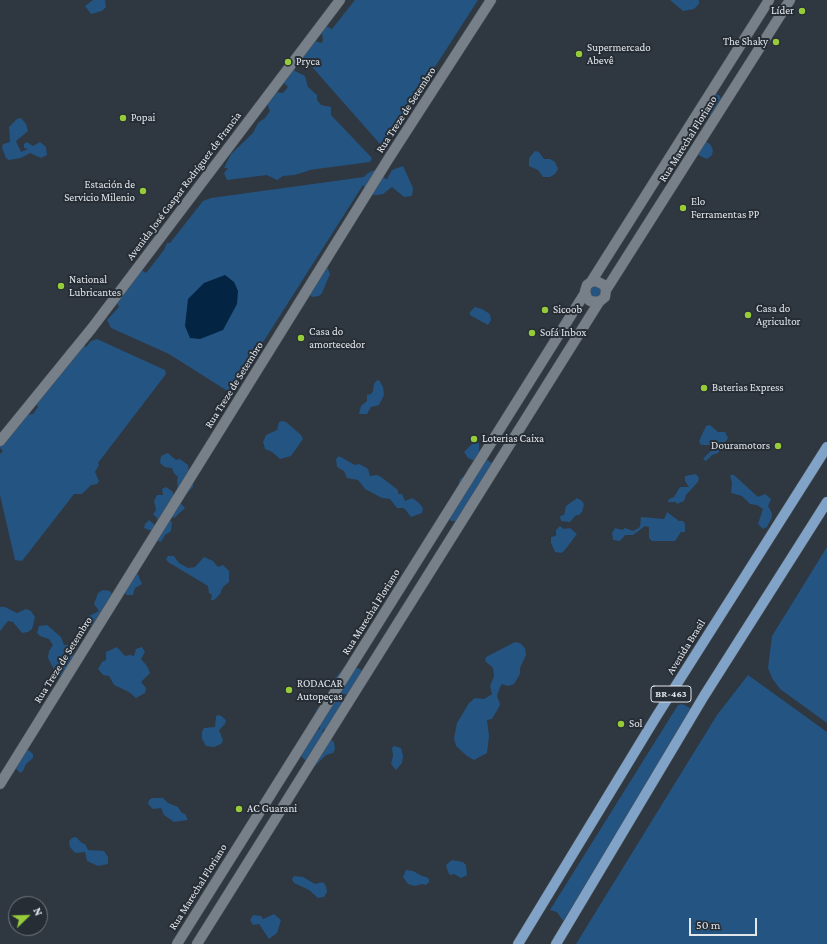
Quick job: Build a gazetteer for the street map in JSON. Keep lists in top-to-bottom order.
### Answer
{
  "streets": {
    "main road": [
      "Rua Treze de Setembro",
      "Rua Marechal Floriano",
      "Avenida José Gaspar Rodríguez de Francia",
      "Avenida Brasil",
      "BR-463"
    ]
  },
  "places": [
    "Líder",
    "The Shaky",
    "Supermercado Abevê",
    "Pryca",
    "Popai",
    "Estación de Servicio Milenio",
    "Elo Ferramentas PP",
    "National Lubricantes",
    "Sicoob",
    "Casa do Agricultor",
    "Sofá Inbox",
    "Casa do amortecedor",
    "Baterias Express",
    "Loterias Caixa",
    "Douramotors",
    "RODACAR Autopeças",
    "Sol",
    "AC Guarani"
  ],
  "scale_bar": "50 m",
  "north": "top right"
}
